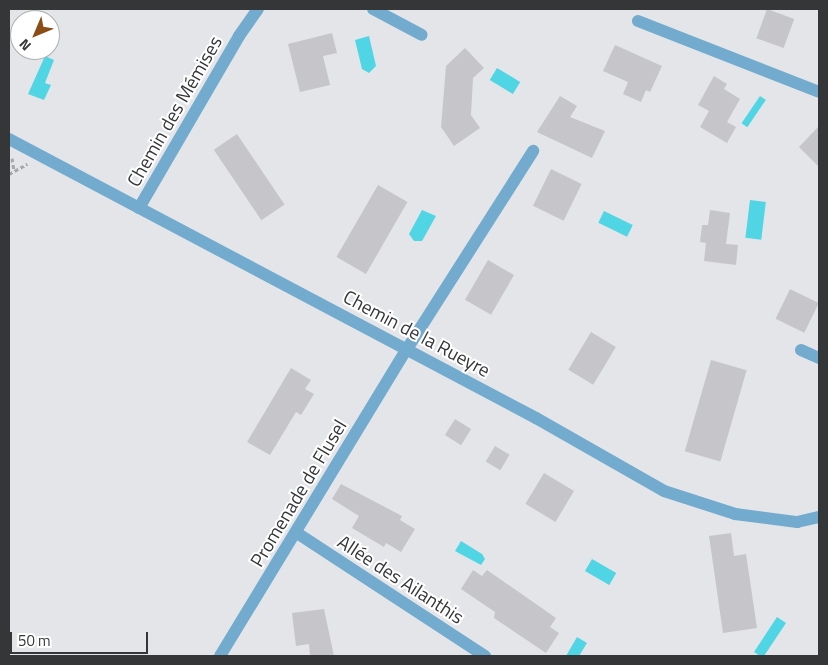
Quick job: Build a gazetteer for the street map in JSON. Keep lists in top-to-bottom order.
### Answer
{
  "streets": {
    "street": [
      "Chemin des Mémises",
      "Chemin de la Rueyre",
      "Promenade de Flusel",
      "Allée des Ailanthis"
    ]
  },
  "crossings": [
    ["Chemin des Mémises", "Chemin de la Rueyre"],
    ["Chemin de la Rueyre", "Promenade de Flusel"],
    ["Promenade de Flusel", "Allée des Ailanthis"]
  ],
  "scale_bar": "50 m",
  "north": "bottom left"
}
